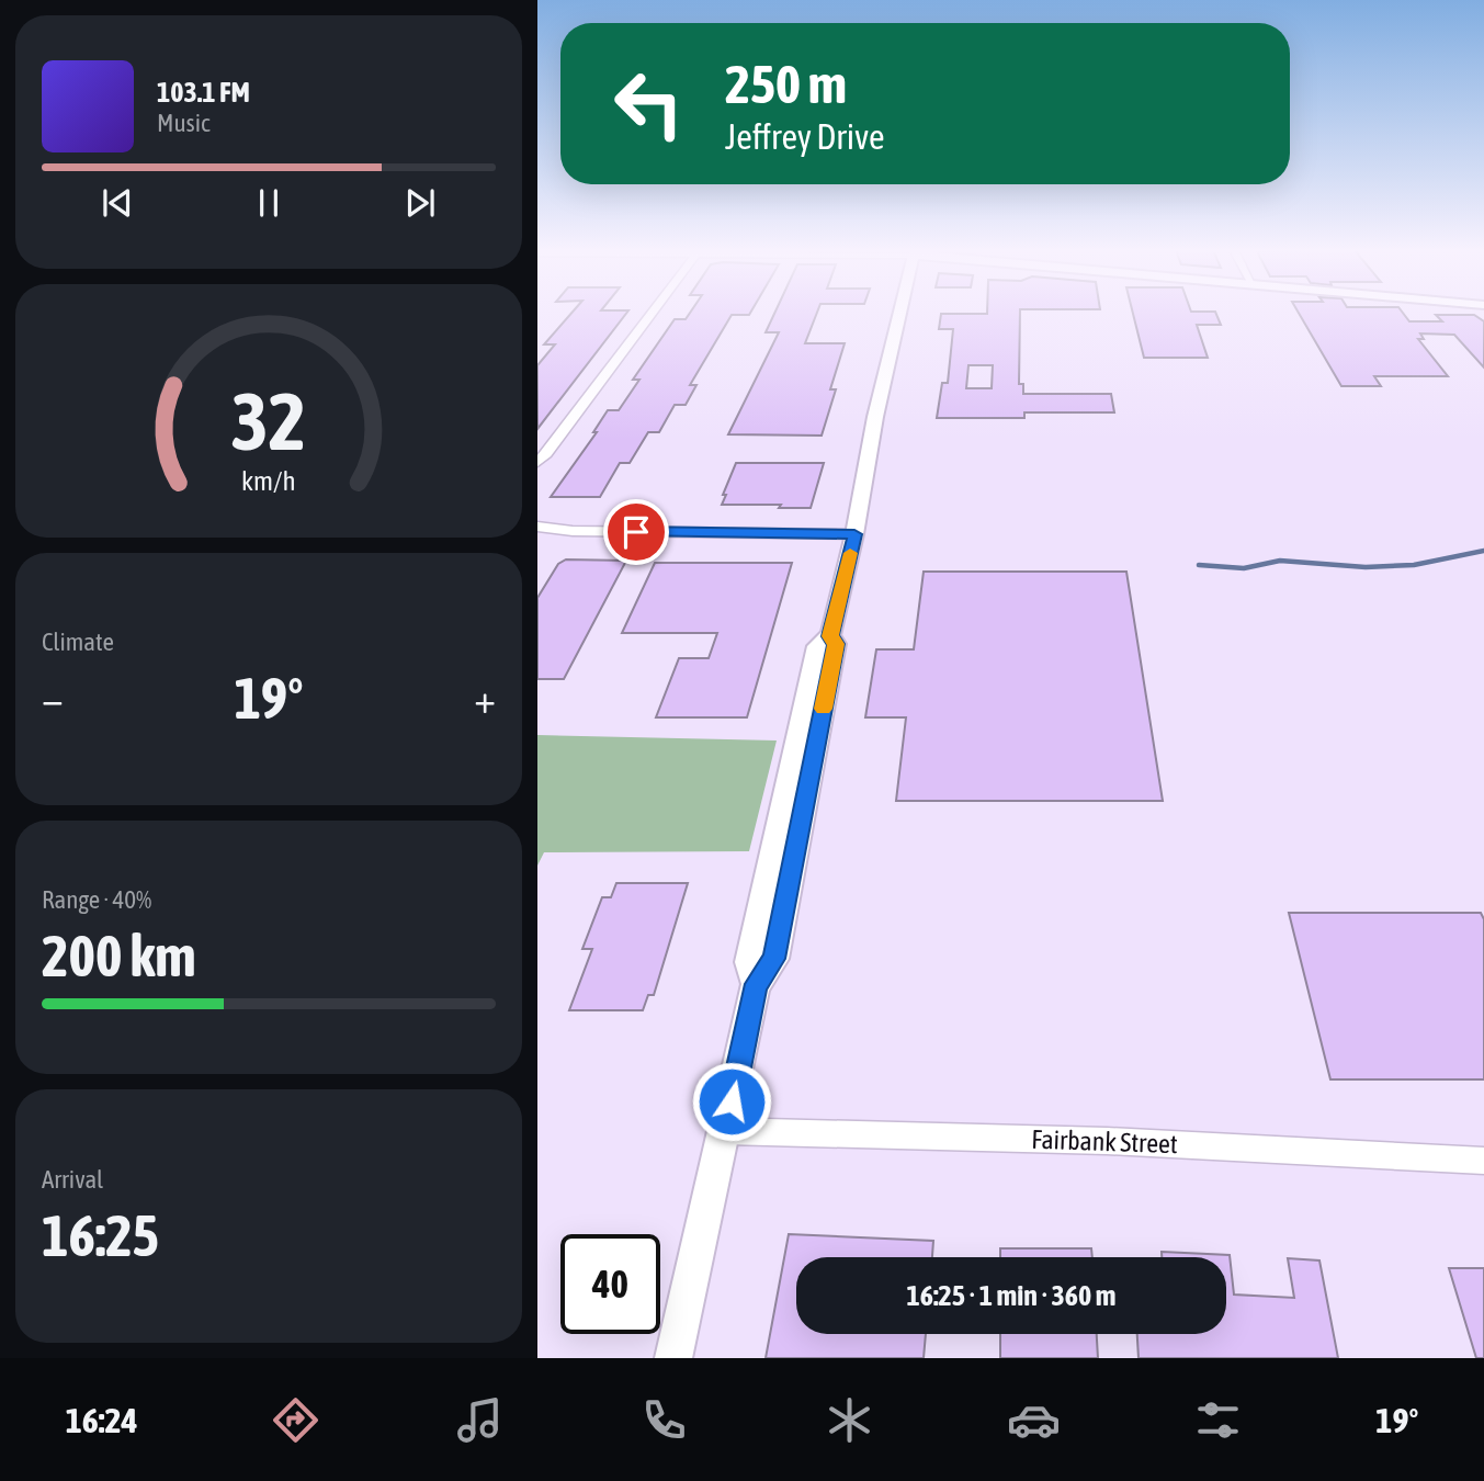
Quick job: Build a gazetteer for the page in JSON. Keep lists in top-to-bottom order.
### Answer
{
  "streets": {
    "street": ["Fairbank Street"]
  },
  "page": {
    "turn": ["250 m", "Jeffrey Drive"],
    "song": ["103.1 FM", "Music"],
    "tile": [
      "Climate",
      ["Range · 40%", "200 km"],
      ["Arrival", "16:25"]
    ],
    "heat": ["−", "19°", "+"],
    "limit": "40",
    "trip": "16:25 · 1 min · 360 m",
    "tabs": ["16:24", "19°"],
    "gauge": ["32", "km/h"]
  }
}
